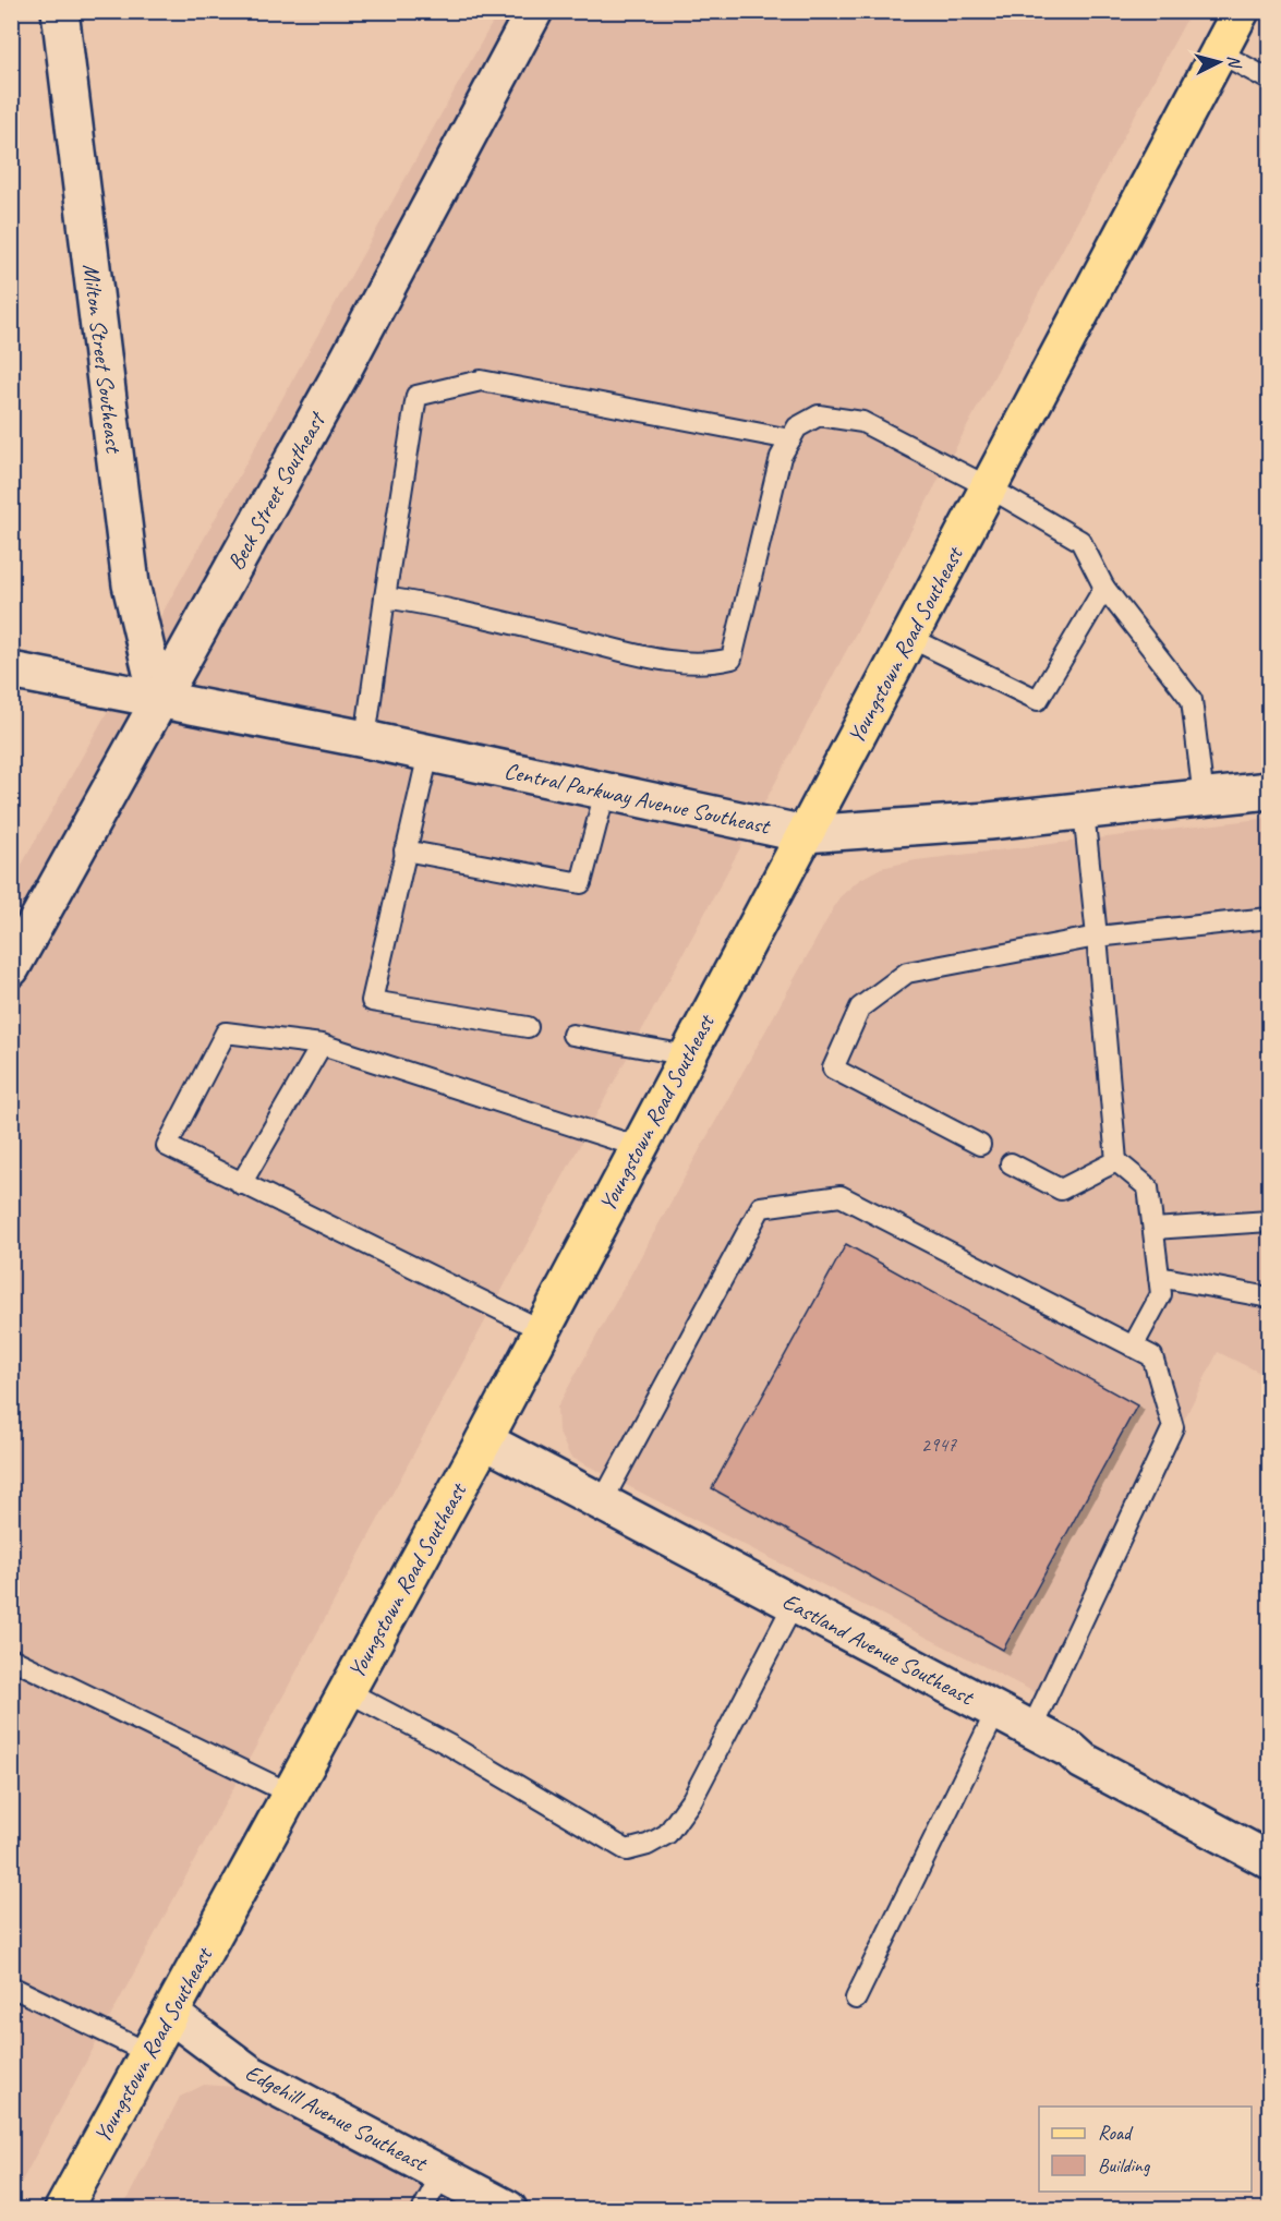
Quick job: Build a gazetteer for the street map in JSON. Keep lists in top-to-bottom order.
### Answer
{
  "streets": {
    "main road": ["Youngstown Road Southeast"],
    "street": [
      "Milton Street Southeast",
      "Beck Street Southeast",
      "Central Parkway Avenue Southeast",
      "Eastland Avenue Southeast",
      "Edgehill Avenue Southeast"
    ]
  },
  "crossings": [
    ["Milton Street Southeast", "Beck Street Southeast"],
    ["Milton Street Southeast", "Central Parkway Avenue Southeast"],
    ["Beck Street Southeast", "Central Parkway Avenue Southeast"],
    ["Youngstown Road Southeast", "Central Parkway Avenue Southeast"],
    ["Youngstown Road Southeast", "Eastland Avenue Southeast"],
    ["Youngstown Road Southeast", "Edgehill Avenue Southeast"]
  ],
  "house_numbers": ["2947"],
  "legend": ["Road", "Building"],
  "north": "right"
}
